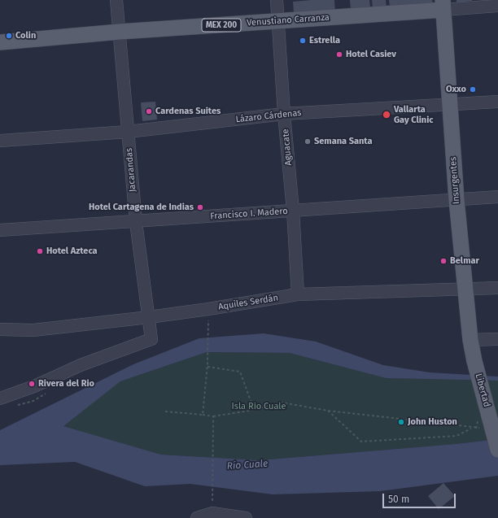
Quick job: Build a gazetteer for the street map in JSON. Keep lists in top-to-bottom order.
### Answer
{
  "streets": {
    "main road": [
      "Venustiano Carranza",
      "MEX 200",
      "Insurgentes",
      "Libertad"
    ],
    "street": [
      "Lázaro Cárdenas",
      "Aguacate",
      "Jacarandas",
      "Francisco I. Madero",
      "Aquiles Serdán"
    ]
  },
  "crossings": [
    ["Venustiano Carranza", "Aguacate"],
    ["Venustiano Carranza", "Jacarandas"],
    ["Venustiano Carranza", "Insurgentes"],
    ["Lázaro Cárdenas", "Aguacate"],
    ["Lázaro Cárdenas", "Jacarandas"],
    ["Lázaro Cárdenas", "Insurgentes"],
    ["Aguacate", "Francisco I. Madero"],
    ["Aguacate", "Aquiles Serdán"],
    ["Jacarandas", "Francisco I. Madero"],
    ["Jacarandas", "Aquiles Serdán"],
    ["Insurgentes", "Francisco I. Madero"],
    ["Insurgentes", "Aquiles Serdán"],
    ["Insurgentes", "Libertad"]
  ],
  "water": ["Río Cuale"],
  "parks": ["Isla Rio Cuale"],
  "places": [
    "Colin",
    "Estrella",
    "Hotel Casiev",
    "Oxxo",
    "Cardenas Suites",
    "Vallarta Gay Clinic",
    "Semana Santa",
    "Hotel Cartagena de Indias",
    "Hotel Azteca",
    "Belmar",
    "Rivera del Rio",
    "John Huston"
  ],
  "scale_bar": "50 m"
}
